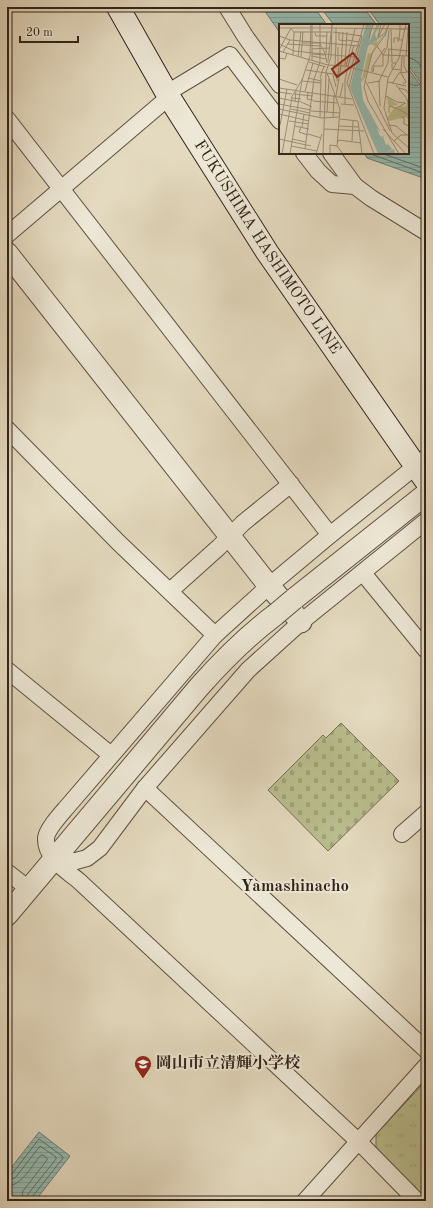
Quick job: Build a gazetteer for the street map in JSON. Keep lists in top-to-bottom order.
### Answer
{
  "streets": {
    "main road": ["FUKUSHIMA HASHIMOTO LINE"]
  },
  "districts": ["Yamashinacho"],
  "places": {
    "school or university": ["岡山市立清輝小学校"]
  },
  "scale_bar": "20 m"
}
